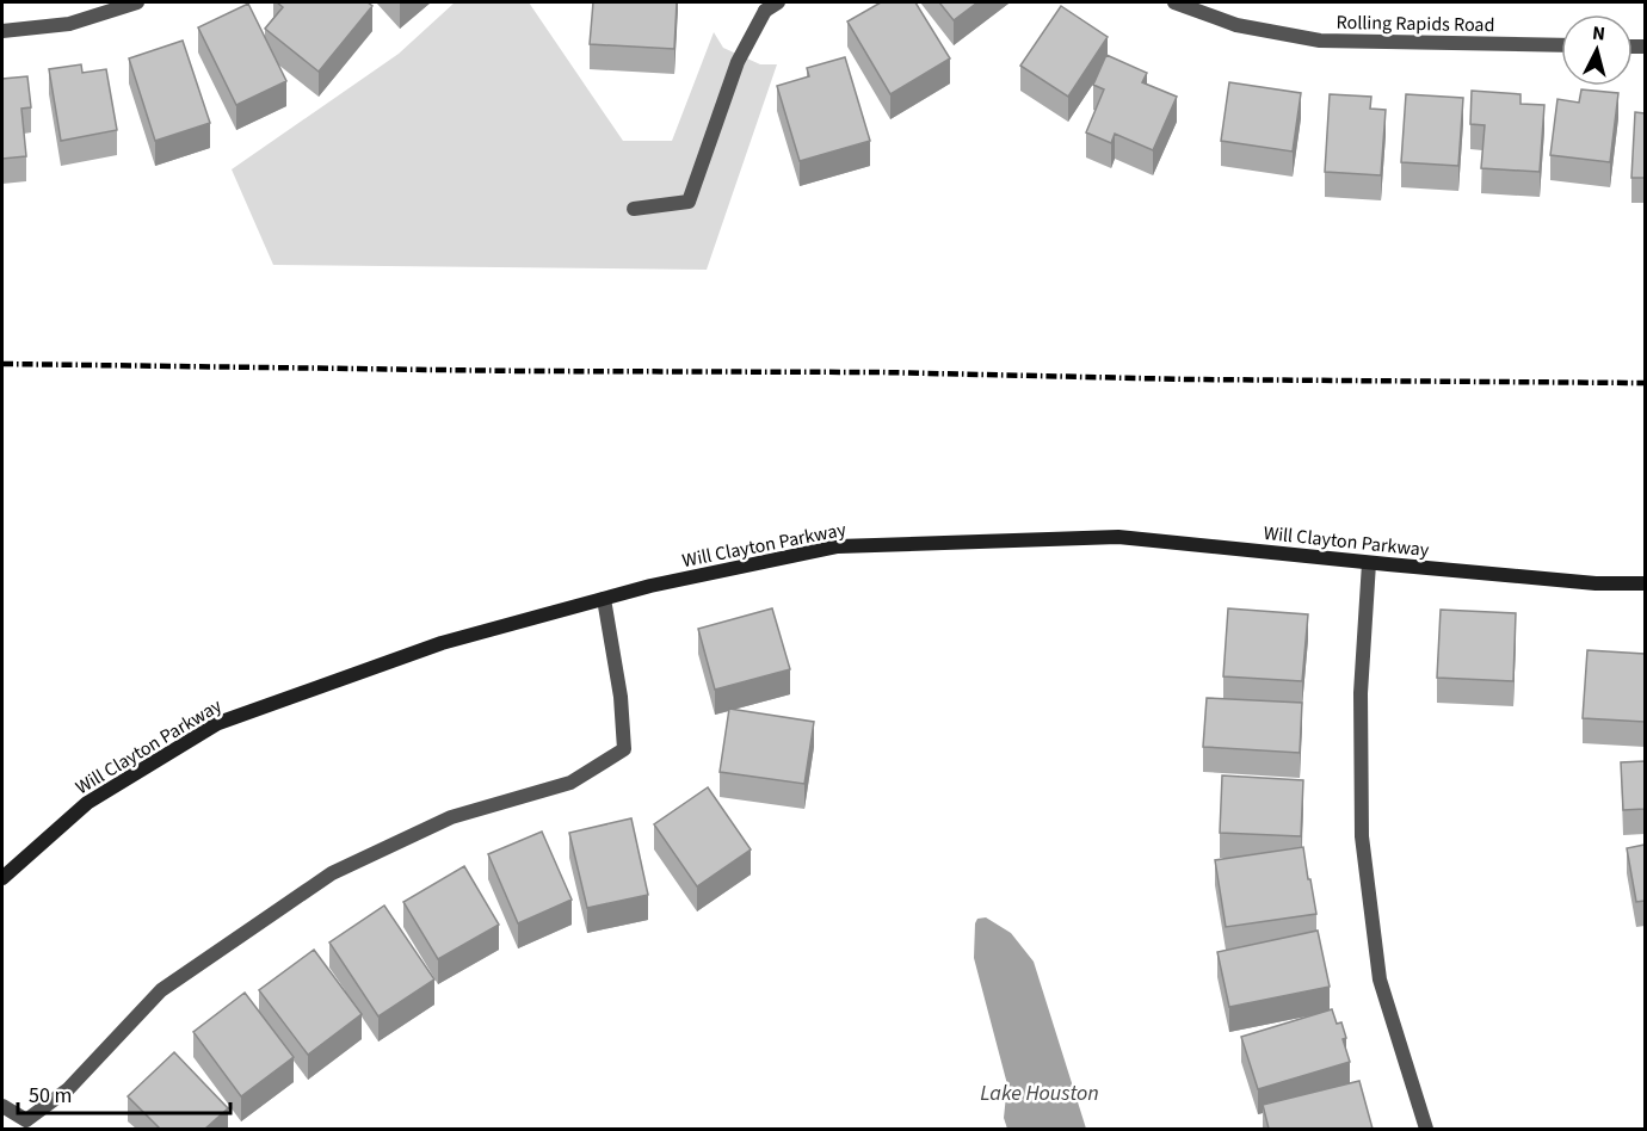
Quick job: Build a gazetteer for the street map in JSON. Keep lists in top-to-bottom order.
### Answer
{
  "streets": {
    "street": ["Rolling Rapids Road", "Will Clayton Parkway"]
  },
  "water": ["Lake Houston"],
  "scale_bar": "50 m",
  "north": "top"
}
